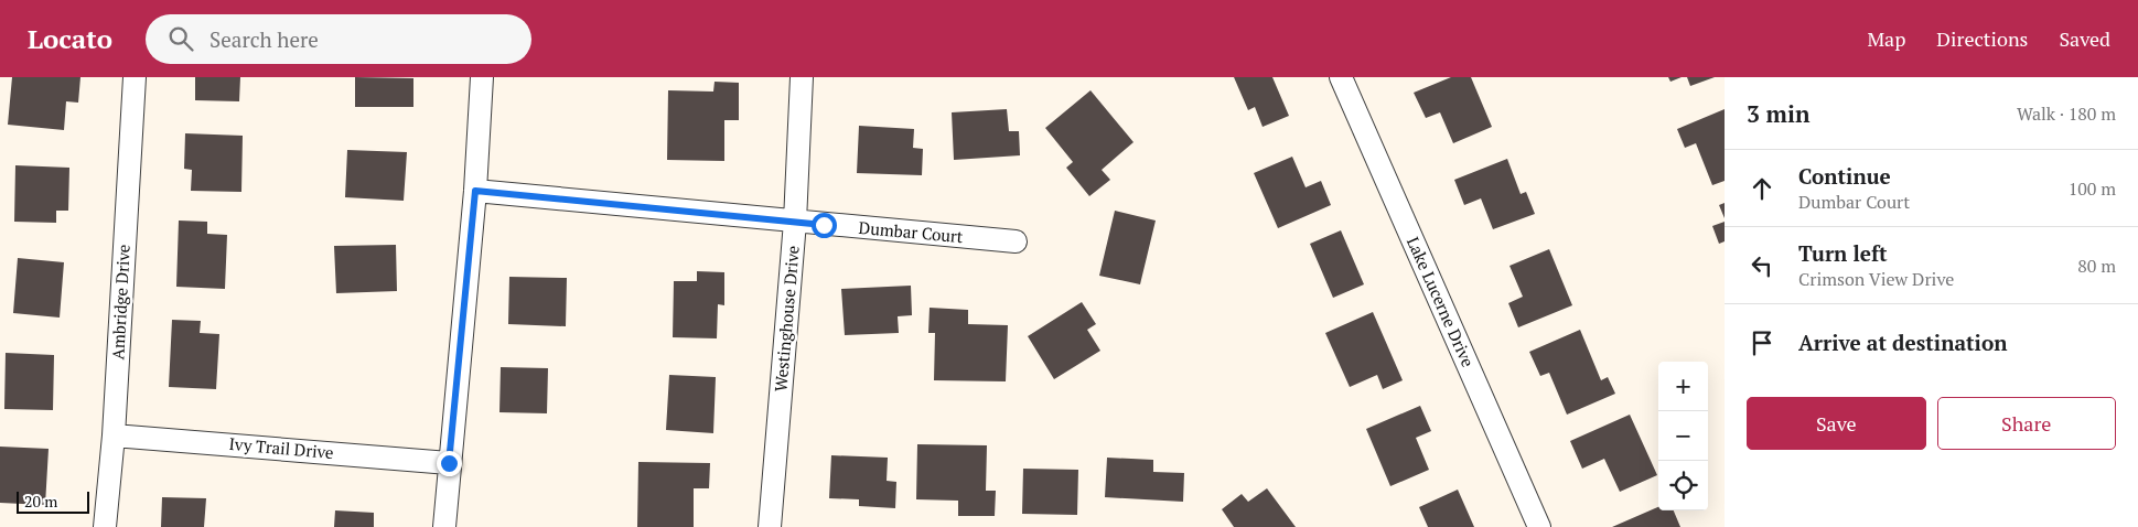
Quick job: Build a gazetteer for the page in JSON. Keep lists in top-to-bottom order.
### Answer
{
  "streets": {
    "street": [
      "Dumbar Court",
      "Ambridge Drive",
      "Lake Lucerne Drive",
      "Westinghouse Drive",
      "Ivy Trail Drive"
    ]
  },
  "crossings": [
    ["Dumbar Court", "Westinghouse Drive"],
    ["Ambridge Drive", "Ivy Trail Drive"]
  ],
  "scale_bar": "20 m",
  "page": {
    "header": "Locato",
    "search": "Search here",
    "nav": ["Map", "Directions", "Saved"],
    "heading": ["3 min", "Walk · 180 m"],
    "list": [
      ["Continue", "Dumbar Court", "100 m"],
      ["Turn left", "Crimson View Drive", "80 m"],
      "Arrive at destination"
    ],
    "map_buttons": ["+", "−"],
    "buttons": ["Save", "Share"],
    "scale": "20 m"
  }
}
